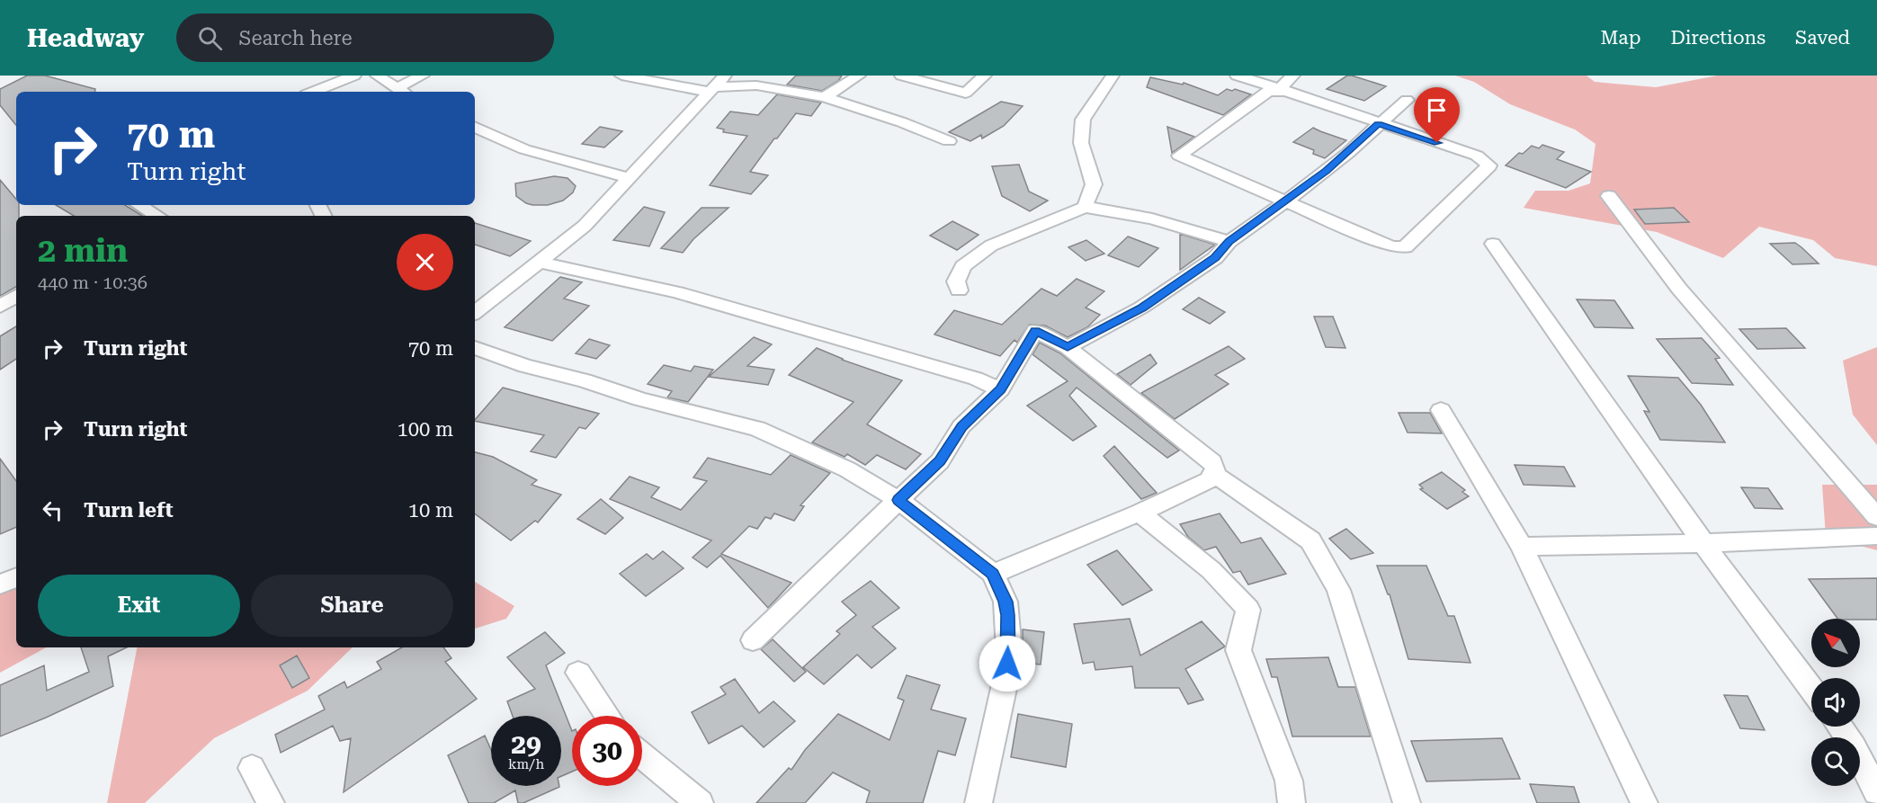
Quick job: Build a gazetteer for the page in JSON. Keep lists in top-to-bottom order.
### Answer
{
  "north": "top left",
  "page": {
    "header": "Headway",
    "search": "Search here",
    "nav": ["Map", "Directions", "Saved"],
    "turn": ["70 m", "Turn right"],
    "heading": ["2 min", "440 m · 10:36"],
    "list": [
      {
        "name": "Turn right",
        "value": "70 m"
      },
      {
        "name": "Turn right",
        "value": "100 m"
      },
      {
        "name": "Turn left",
        "value": "10 m"
      }
    ],
    "buttons": ["Exit", "Share"],
    "speed": "29 km/h",
    "limit": "30"
  }
}
